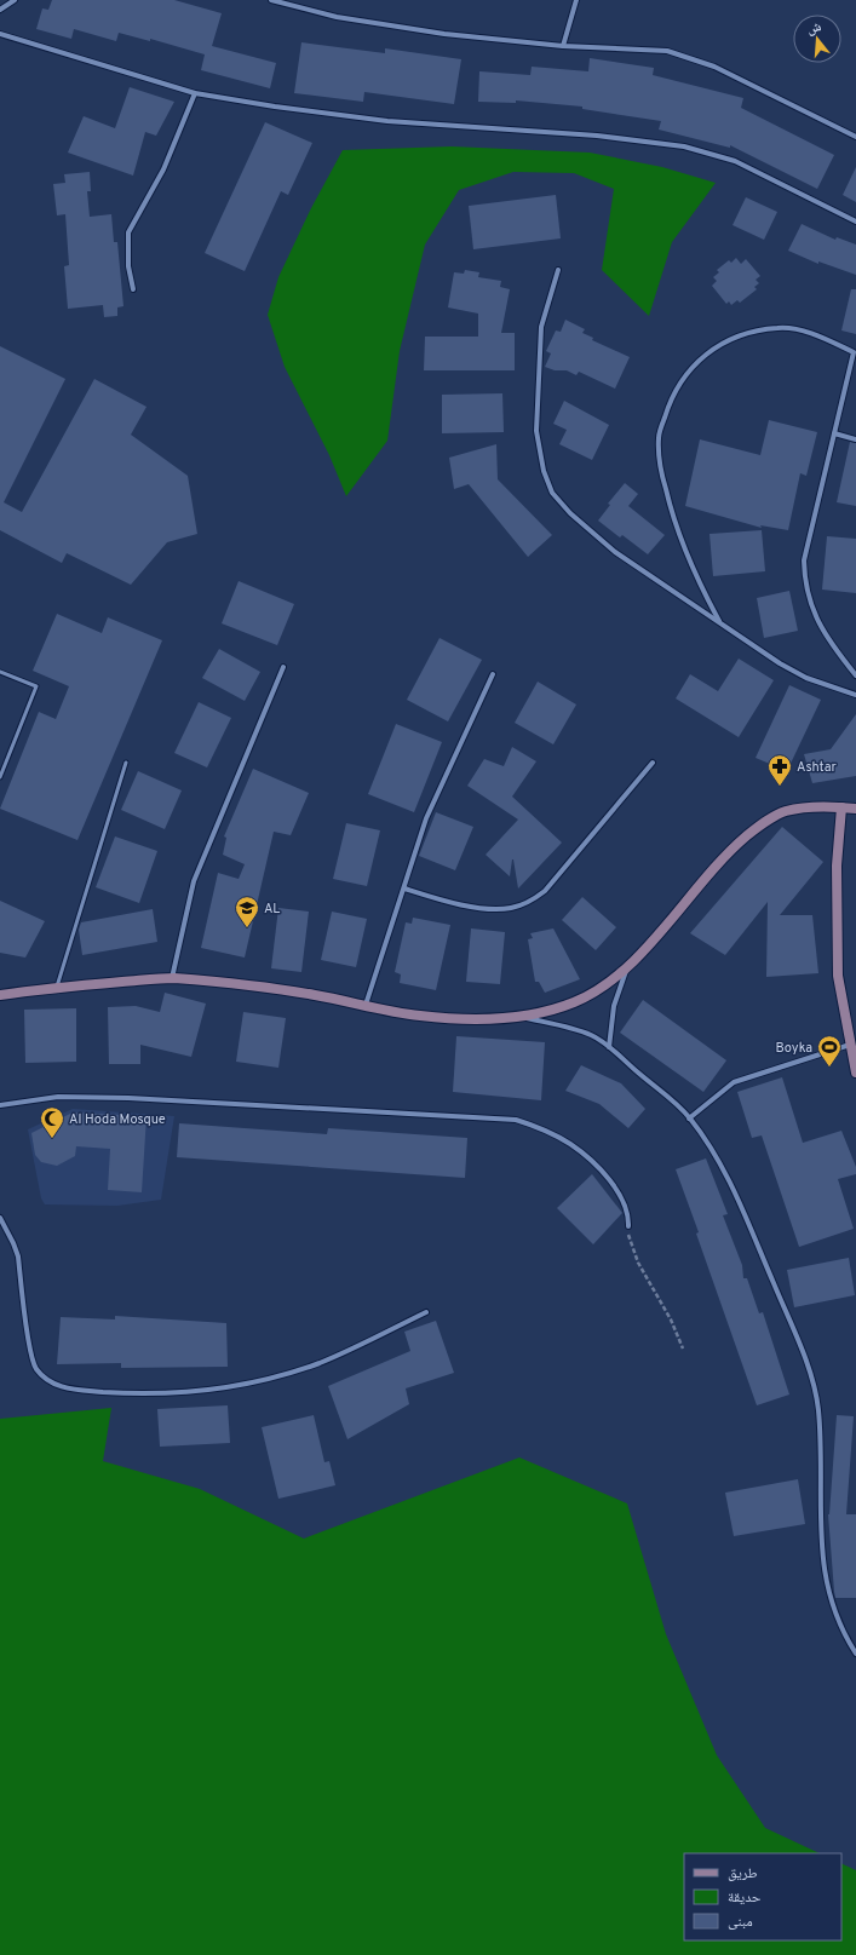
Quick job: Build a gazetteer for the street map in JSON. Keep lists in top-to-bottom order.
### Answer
{
  "places": {
    "pharmacy": ["Ashtar"],
    "school or university": ["AL"],
    "sports": ["Boyka"],
    "mosque": ["Al Hoda Mosque"]
  },
  "legend": ["طريق", "حديقة", "مبنى"],
  "north": "top"
}
